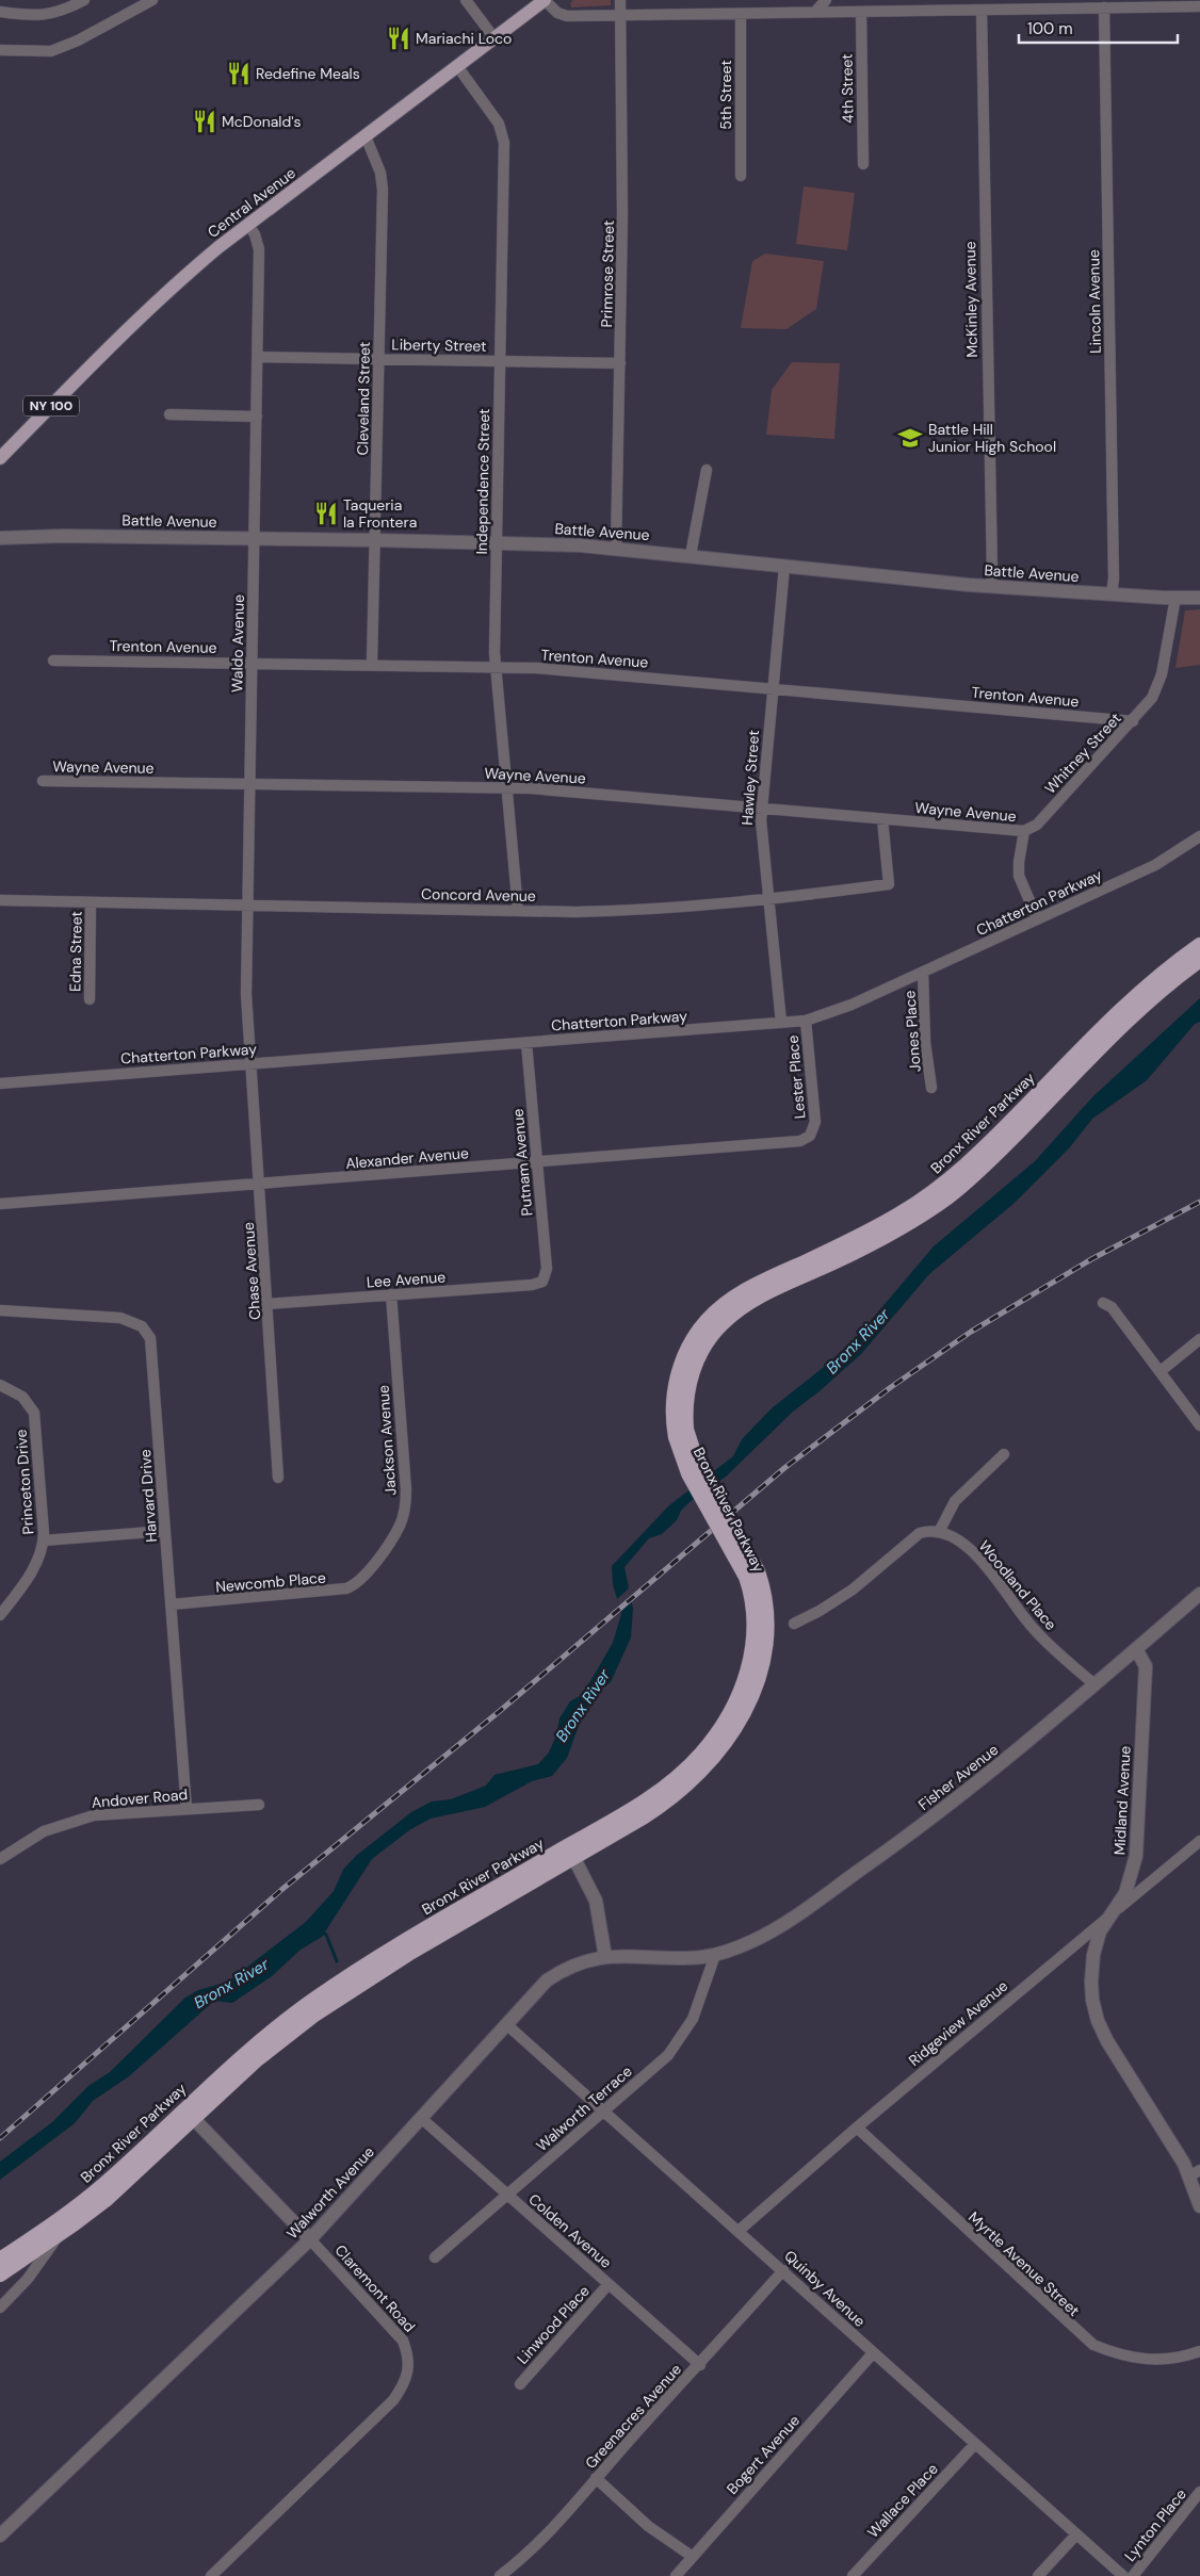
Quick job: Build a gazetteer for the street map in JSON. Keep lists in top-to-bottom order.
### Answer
{
  "streets": {
    "highway": ["Bronx River Parkway"],
    "main road": ["Central Avenue", "NY 100"],
    "street": [
      "4th Street",
      "5th Street",
      "Primrose Street",
      "McKinley Avenue",
      "Lincoln Avenue",
      "Liberty Street",
      "Cleveland Street",
      "Independence Street",
      "Battle Avenue",
      "Waldo Avenue",
      "Trenton Avenue",
      "Whitney Street",
      "Wayne Avenue",
      "Hawley Street",
      "Concord Avenue",
      "Chatterton Parkway",
      "Edna Street",
      "Jones Place",
      "Lester Place",
      "Alexander Avenue",
      "Putnam Avenue",
      "Chase Avenue",
      "Lee Avenue",
      "Jackson Avenue",
      "Princeton Drive",
      "Harvard Drive",
      "Newcomb Place",
      "Woodland Place",
      "Fisher Avenue",
      "Andover Road",
      "Midland Avenue",
      "Ridgeview Avenue",
      "Walworth Terrace",
      "Walworth Avenue",
      "Colden Avenue",
      "Myrtle Avenue Street",
      "Claremont Road",
      "Quinby Avenue",
      "Linwood Place",
      "Greenacres Avenue",
      "Bogert Avenue",
      "Wallace Place",
      "Lynton Place"
    ]
  },
  "crossings": [
    ["Central Avenue", "Cleveland Street"],
    ["Central Avenue", "Independence Street"],
    ["Central Avenue", "Waldo Avenue"],
    ["Primrose Street", "Liberty Street"],
    ["Primrose Street", "Battle Avenue"],
    ["McKinley Avenue", "Battle Avenue"],
    ["Lincoln Avenue", "Battle Avenue"],
    ["Liberty Street", "Cleveland Street"],
    ["Liberty Street", "Independence Street"],
    ["Liberty Street", "Waldo Avenue"],
    ["Cleveland Street", "Battle Avenue"],
    ["Cleveland Street", "Trenton Avenue"],
    ["Independence Street", "Battle Avenue"],
    ["Independence Street", "Trenton Avenue"],
    ["Independence Street", "Wayne Avenue"],
    ["Independence Street", "Concord Avenue"],
    ["Battle Avenue", "Waldo Avenue"],
    ["Battle Avenue", "Whitney Street"],
    ["Battle Avenue", "Hawley Street"],
    ["Waldo Avenue", "Trenton Avenue"],
    ["Waldo Avenue", "Wayne Avenue"],
    ["Waldo Avenue", "Concord Avenue"],
    ["Waldo Avenue", "Chatterton Parkway"],
    ["Waldo Avenue", "Chase Avenue"],
    ["Trenton Avenue", "Whitney Street"],
    ["Trenton Avenue", "Hawley Street"],
    ["Whitney Street", "Wayne Avenue"],
    ["Wayne Avenue", "Hawley Street"],
    ["Wayne Avenue", "Concord Avenue"],
    ["Hawley Street", "Concord Avenue"],
    ["Hawley Street", "Chatterton Parkway"],
    ["Concord Avenue", "Edna Street"],
    ["Chatterton Parkway", "Jones Place"],
    ["Chatterton Parkway", "Lester Place"],
    ["Chatterton Parkway", "Putnam Avenue"],
    ["Chatterton Parkway", "Chase Avenue"],
    ["Lester Place", "Alexander Avenue"],
    ["Bronx River Parkway", "Claremont Road"],
    ["Alexander Avenue", "Putnam Avenue"],
    ["Alexander Avenue", "Chase Avenue"],
    ["Putnam Avenue", "Lee Avenue"],
    ["Chase Avenue", "Lee Avenue"],
    ["Lee Avenue", "Jackson Avenue"],
    ["Jackson Avenue", "Newcomb Place"],
    ["Harvard Drive", "Newcomb Place"],
    ["Harvard Drive", "Andover Road"],
    ["Woodland Place", "Fisher Avenue"],
    ["Fisher Avenue", "Midland Avenue"],
    ["Fisher Avenue", "Walworth Terrace"],
    ["Fisher Avenue", "Walworth Avenue"],
    ["Midland Avenue", "Ridgeview Avenue"],
    ["Ridgeview Avenue", "Myrtle Avenue Street"],
    ["Ridgeview Avenue", "Quinby Avenue"],
    ["Walworth Terrace", "Walworth Avenue"],
    ["Walworth Terrace", "Colden Avenue"],
    ["Walworth Terrace", "Quinby Avenue"],
    ["Walworth Avenue", "Colden Avenue"],
    ["Walworth Avenue", "Claremont Road"],
    ["Walworth Avenue", "Quinby Avenue"],
    ["Colden Avenue", "Linwood Place"],
    ["Colden Avenue", "Greenacres Avenue"],
    ["Quinby Avenue", "Greenacres Avenue"],
    ["Quinby Avenue", "Bogert Avenue"],
    ["Quinby Avenue", "Wallace Place"]
  ],
  "water": ["Bronx River"],
  "places": {
    "restaurant": [
      "Mariachi Loco",
      "Redefine Meals",
      "McDonald's",
      "Taqueria la Frontera"
    ],
    "school or university": ["Battle Hill Junior High School"]
  },
  "scale_bar": "100 m"
}
